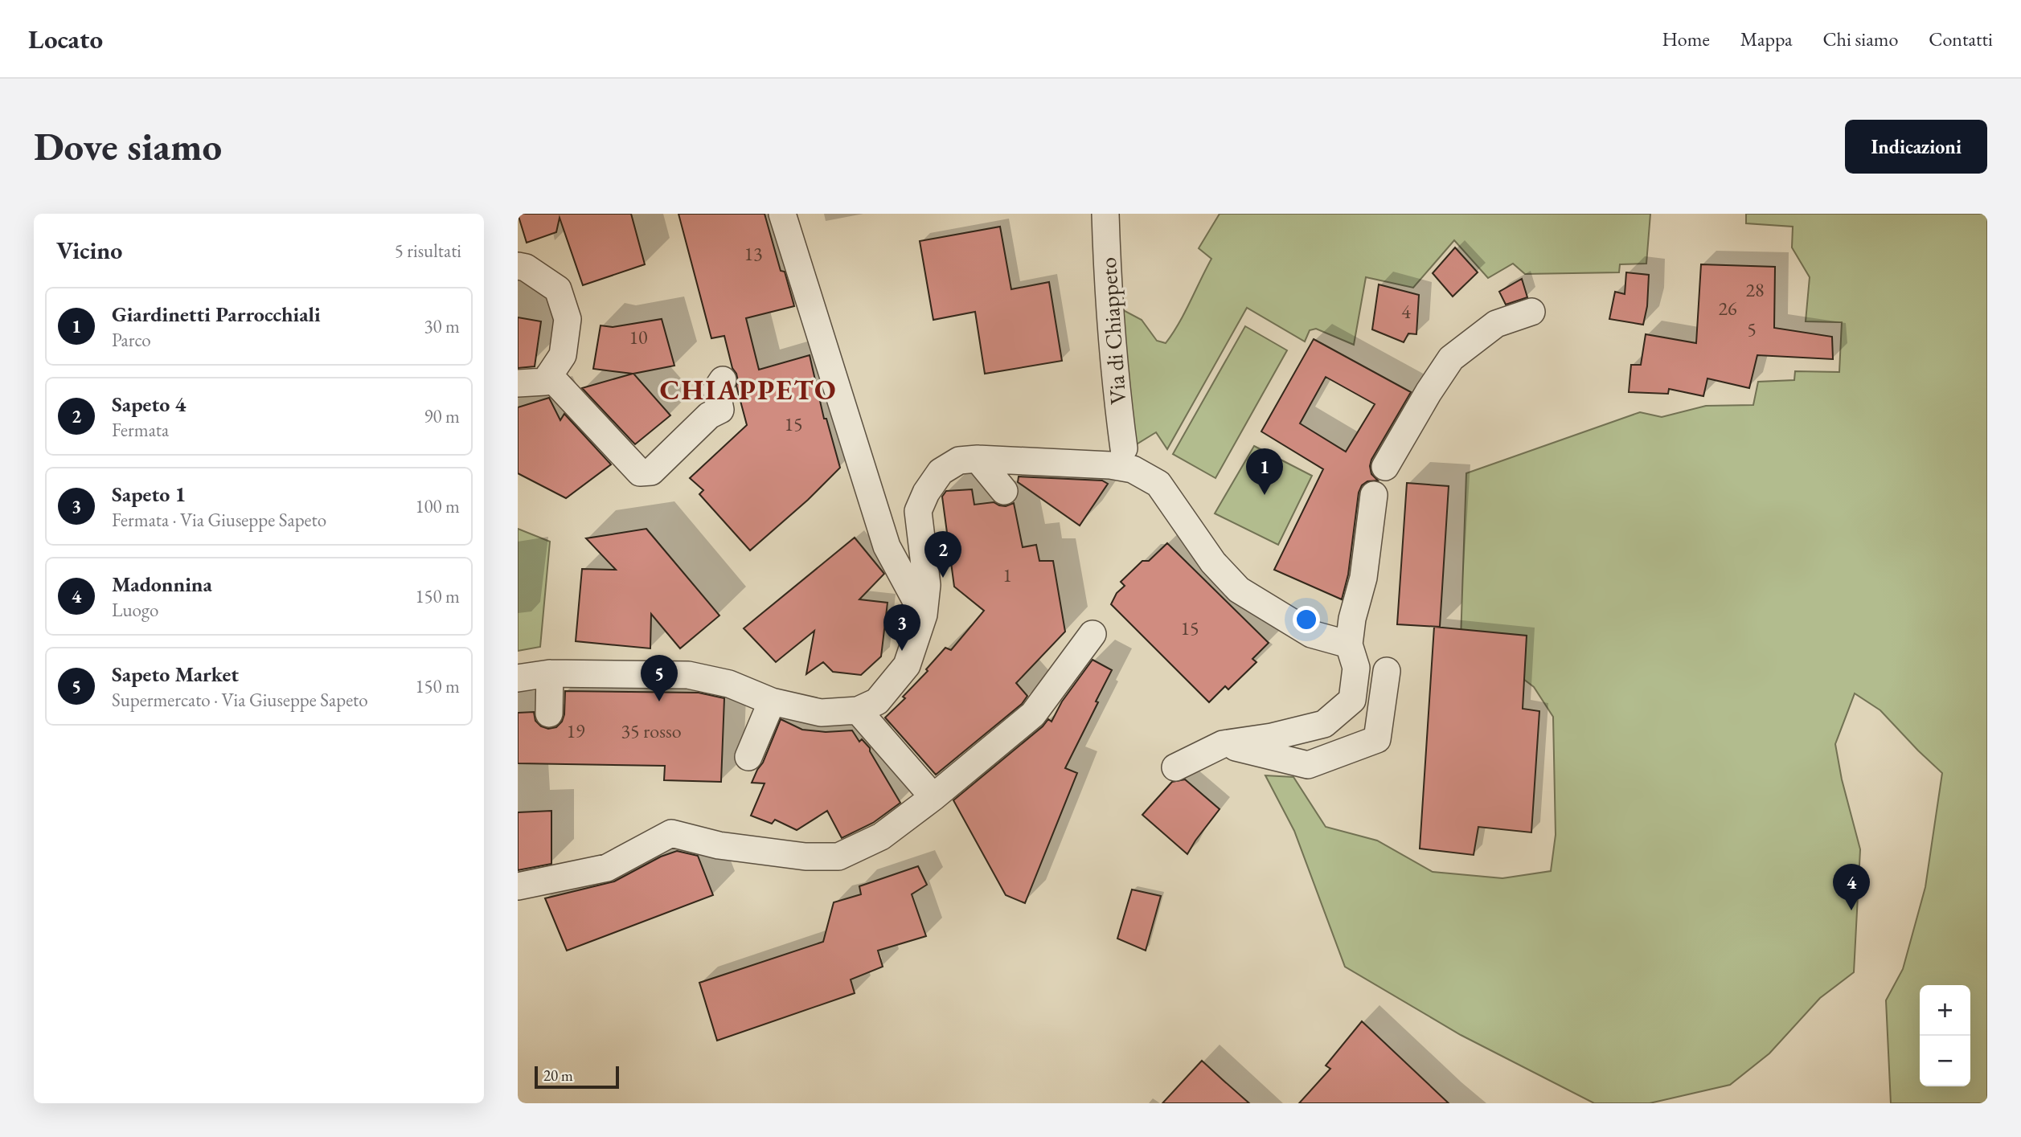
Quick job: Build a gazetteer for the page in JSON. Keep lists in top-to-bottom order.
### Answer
{
  "streets": {
    "street": ["Via di Chiappeto"]
  },
  "districts": ["CHIAPPETO"],
  "house_numbers": [
    "13",
    "28",
    "26",
    "4",
    "5",
    "10",
    "15",
    "1",
    "15",
    "19",
    "35 rosso"
  ],
  "scale_bar": "20 m",
  "page": {
    "header": "Locato",
    "nav": [
      "Home",
      "Mappa",
      "Chi siamo",
      "Contatti"
    ],
    "buttons": "Indicazioni",
    "title": "Dove siamo",
    "heading": ["Vicino", "5 risultati"],
    "list": [
      {
        "mark": "1",
        "name": "Giardinetti Parrocchiali",
        "note": "Parco",
        "value": "30 m"
      },
      {
        "mark": "2",
        "name": "Sapeto 4",
        "note": "Fermata",
        "value": "90 m"
      },
      {
        "mark": "3",
        "name": "Sapeto 1",
        "note": "Fermata · Via Giuseppe Sapeto",
        "value": "100 m"
      },
      {
        "mark": "4",
        "name": "Madonnina",
        "note": "Luogo",
        "value": "150 m"
      },
      {
        "mark": "5",
        "name": "Sapeto Market",
        "note": "Supermercato · Via Giuseppe Sapeto",
        "value": "150 m"
      }
    ],
    "pins": [
      "1",
      "2",
      "3",
      "5",
      "4"
    ],
    "map_buttons": ["+", "−"],
    "scale": "20 m"
  }
}
